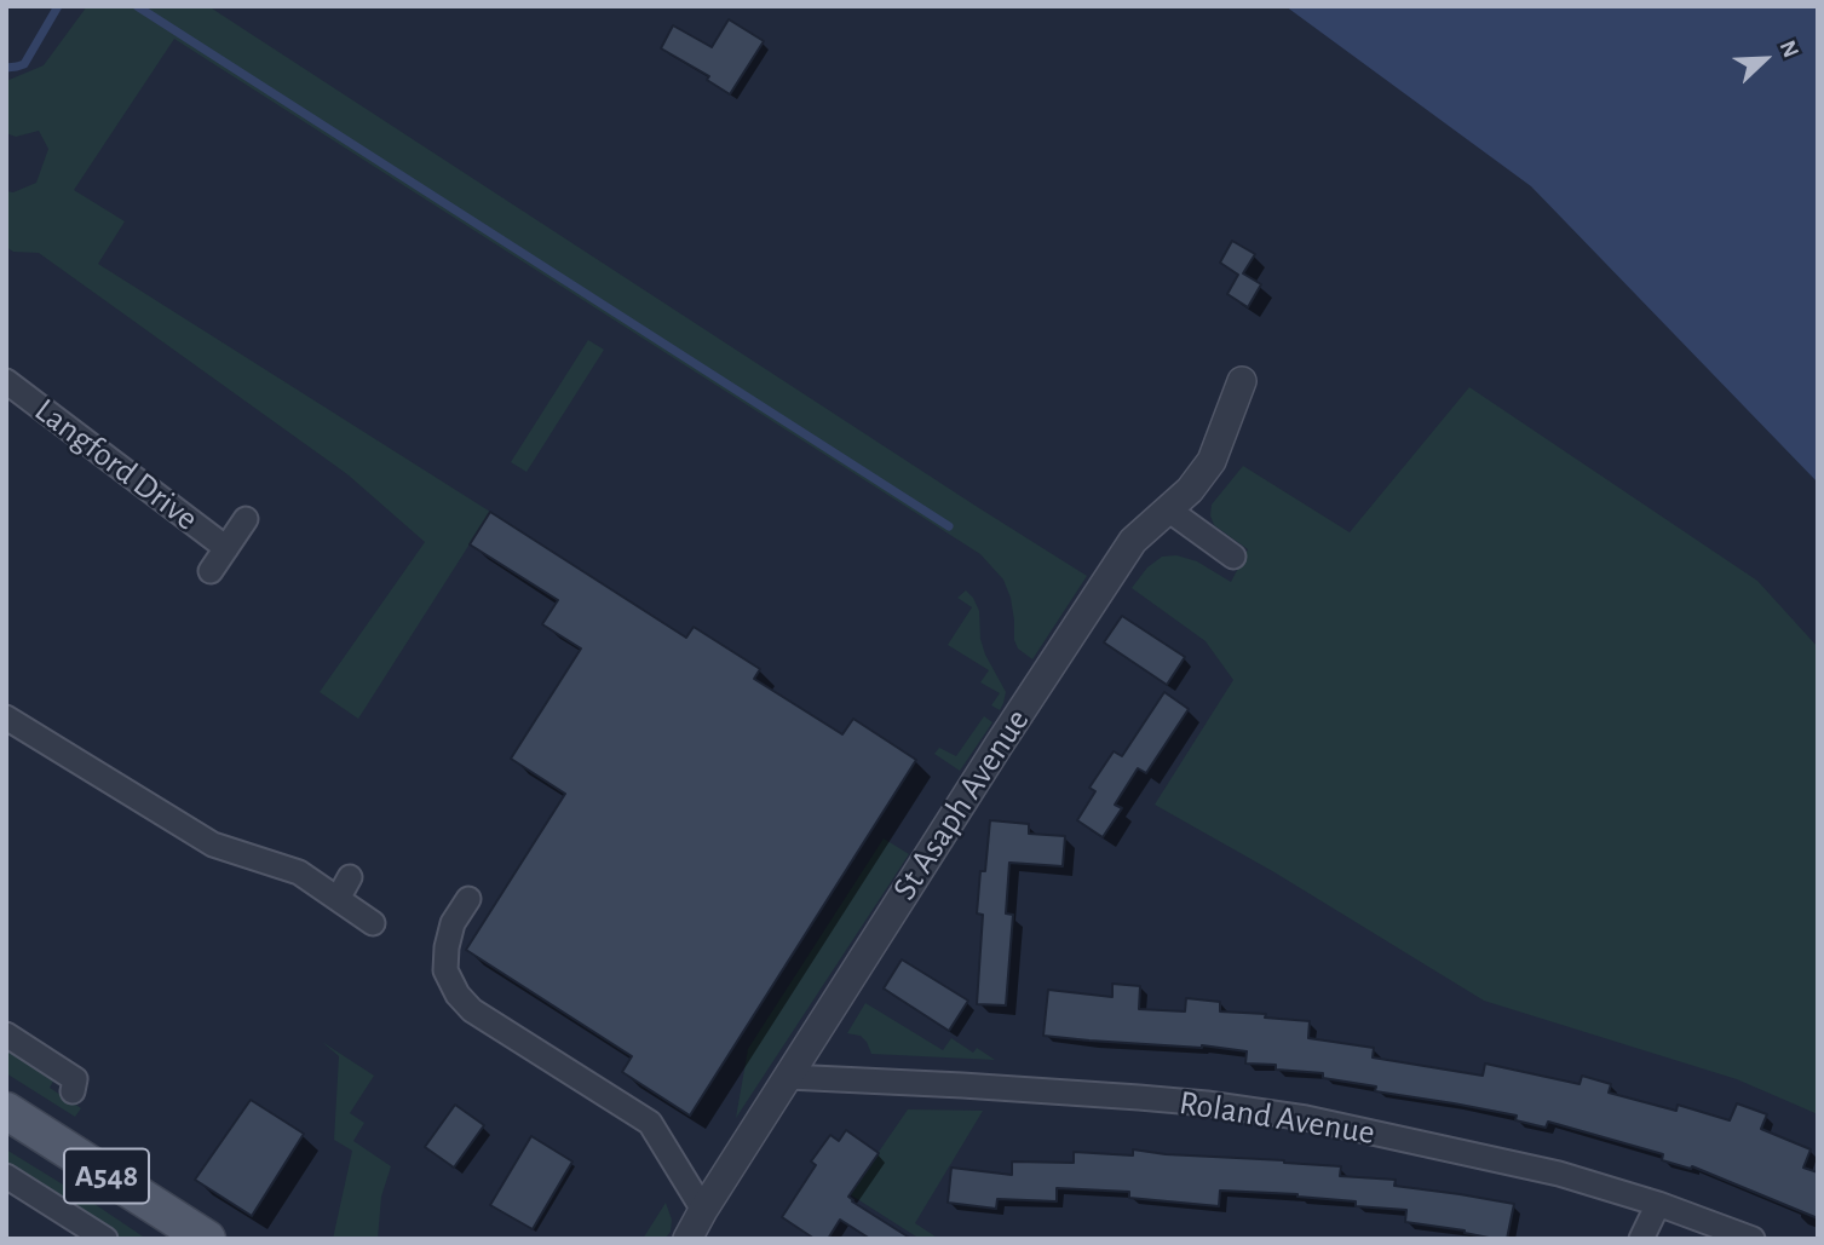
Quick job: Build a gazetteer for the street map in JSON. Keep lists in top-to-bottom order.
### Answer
{
  "streets": {
    "main road": ["A548"],
    "street": ["Langford Drive", "St Asaph Avenue", "Roland Avenue"]
  },
  "crossings": [
    ["St Asaph Avenue", "Roland Avenue"]
  ],
  "north": "top right"
}
